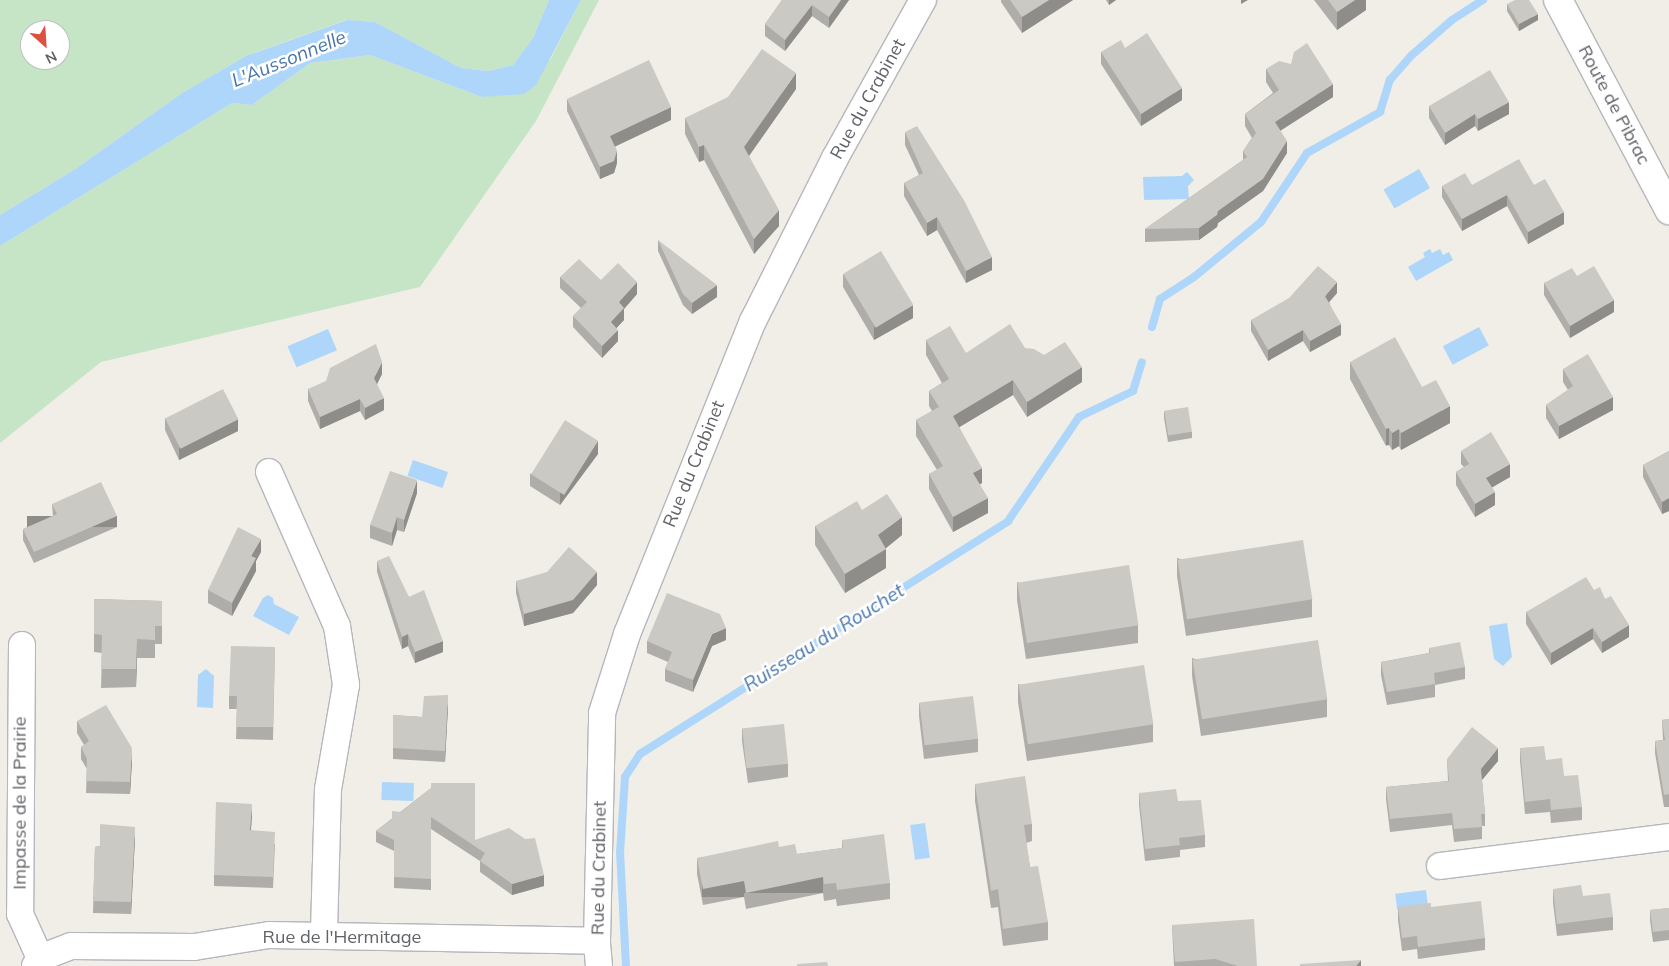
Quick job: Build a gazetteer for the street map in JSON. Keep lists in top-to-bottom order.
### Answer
{
  "streets": {
    "main road": ["Route de Pibrac"],
    "street": ["Rue du Crabinet", "Impasse de la Prairie", "Rue de l'Hermitage"]
  },
  "crossings": [
    ["Rue du Crabinet", "Rue de l'Hermitage"],
    ["Impasse de la Prairie", "Rue de l'Hermitage"]
  ],
  "water": ["L'Aussonnelle", "Ruisseau du Rouchet"],
  "north": "bottom right"
}
